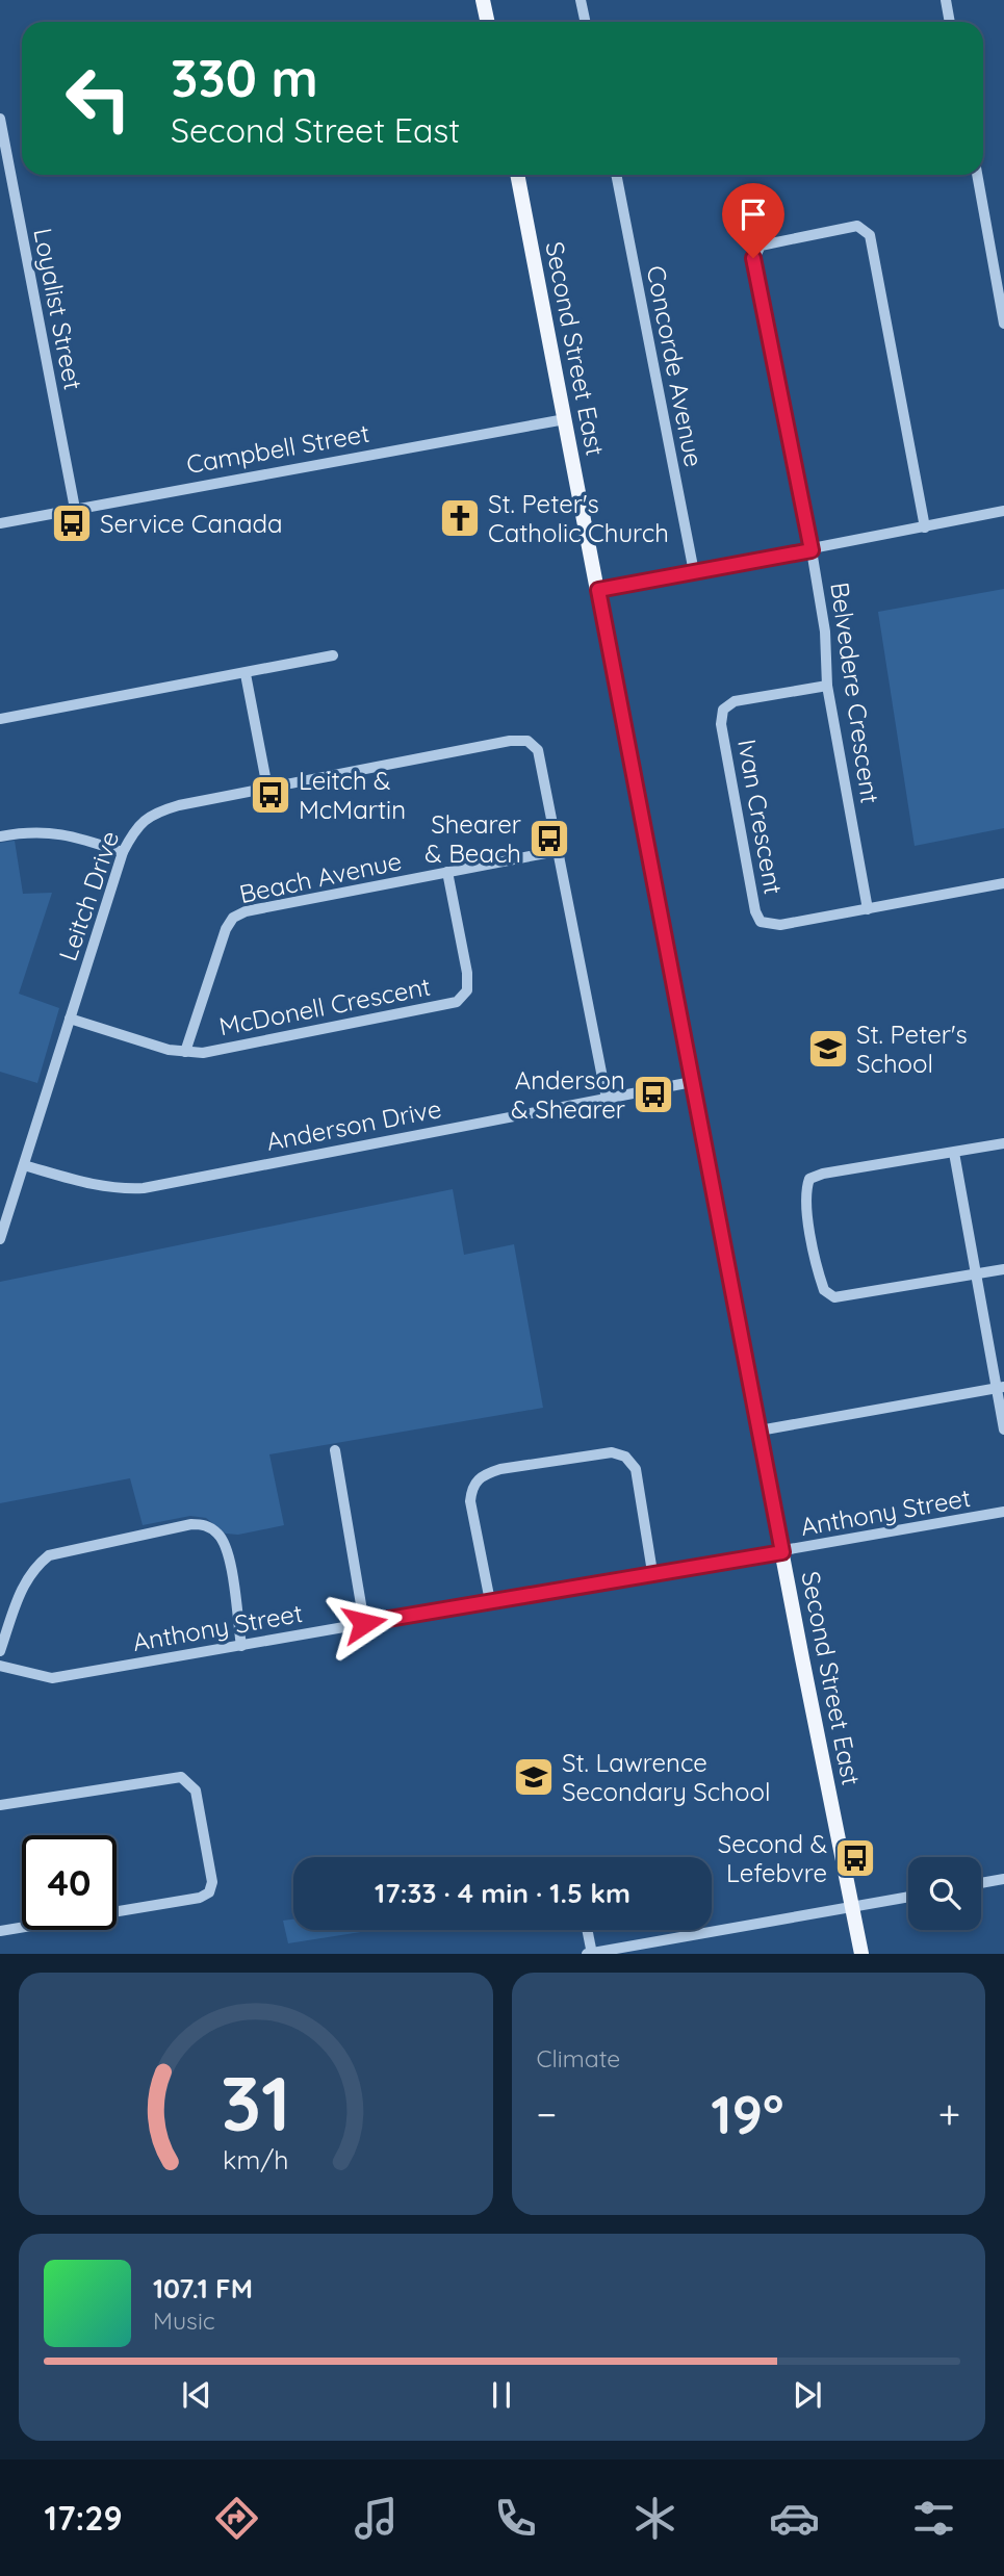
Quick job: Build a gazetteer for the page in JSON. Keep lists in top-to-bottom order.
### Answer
{
  "streets": {
    "main road": ["Second Street East"],
    "street": [
      "Loyalist Street",
      "Concorde Avenue",
      "Campbell Street",
      "Belvedere Crescent",
      "Ivan Crescent",
      "Beach Avenue",
      "Leitch Drive",
      "McDonell Crescent",
      "Anderson Drive",
      "Anthony Street"
    ]
  },
  "crossings": [
    ["Loyalist Street", "Campbell Street"],
    ["Second Street East", "Campbell Street"],
    ["Second Street East", "Anderson Drive"],
    ["Second Street East", "Anthony Street"],
    ["Belvedere Crescent", "Ivan Crescent"],
    ["Beach Avenue", "Leitch Drive"],
    ["Beach Avenue", "McDonell Crescent"],
    ["Leitch Drive", "McDonell Crescent"],
    ["Leitch Drive", "Anderson Drive"]
  ],
  "places": {
    "church": ["St. Peter's Catholic Church"],
    "bus stop": [
      "Service Canada",
      "Leitch & McMartin",
      "Shearer & Beach",
      "Anderson & Shearer",
      "Second & Lefebvre"
    ],
    "school or university": ["St. Peter's School", "St. Lawrence Secondary School"]
  },
  "page": {
    "turn": ["330 m", "Second Street East"],
    "limit": "40",
    "trip": "17:33 · 4 min · 1.5 km",
    "tile": "Climate",
    "heat": ["−", "19°", "+"],
    "song": ["107.1 FM", "Music"],
    "tabs": "17:29",
    "gauge": ["31", "km/h"]
  }
}
